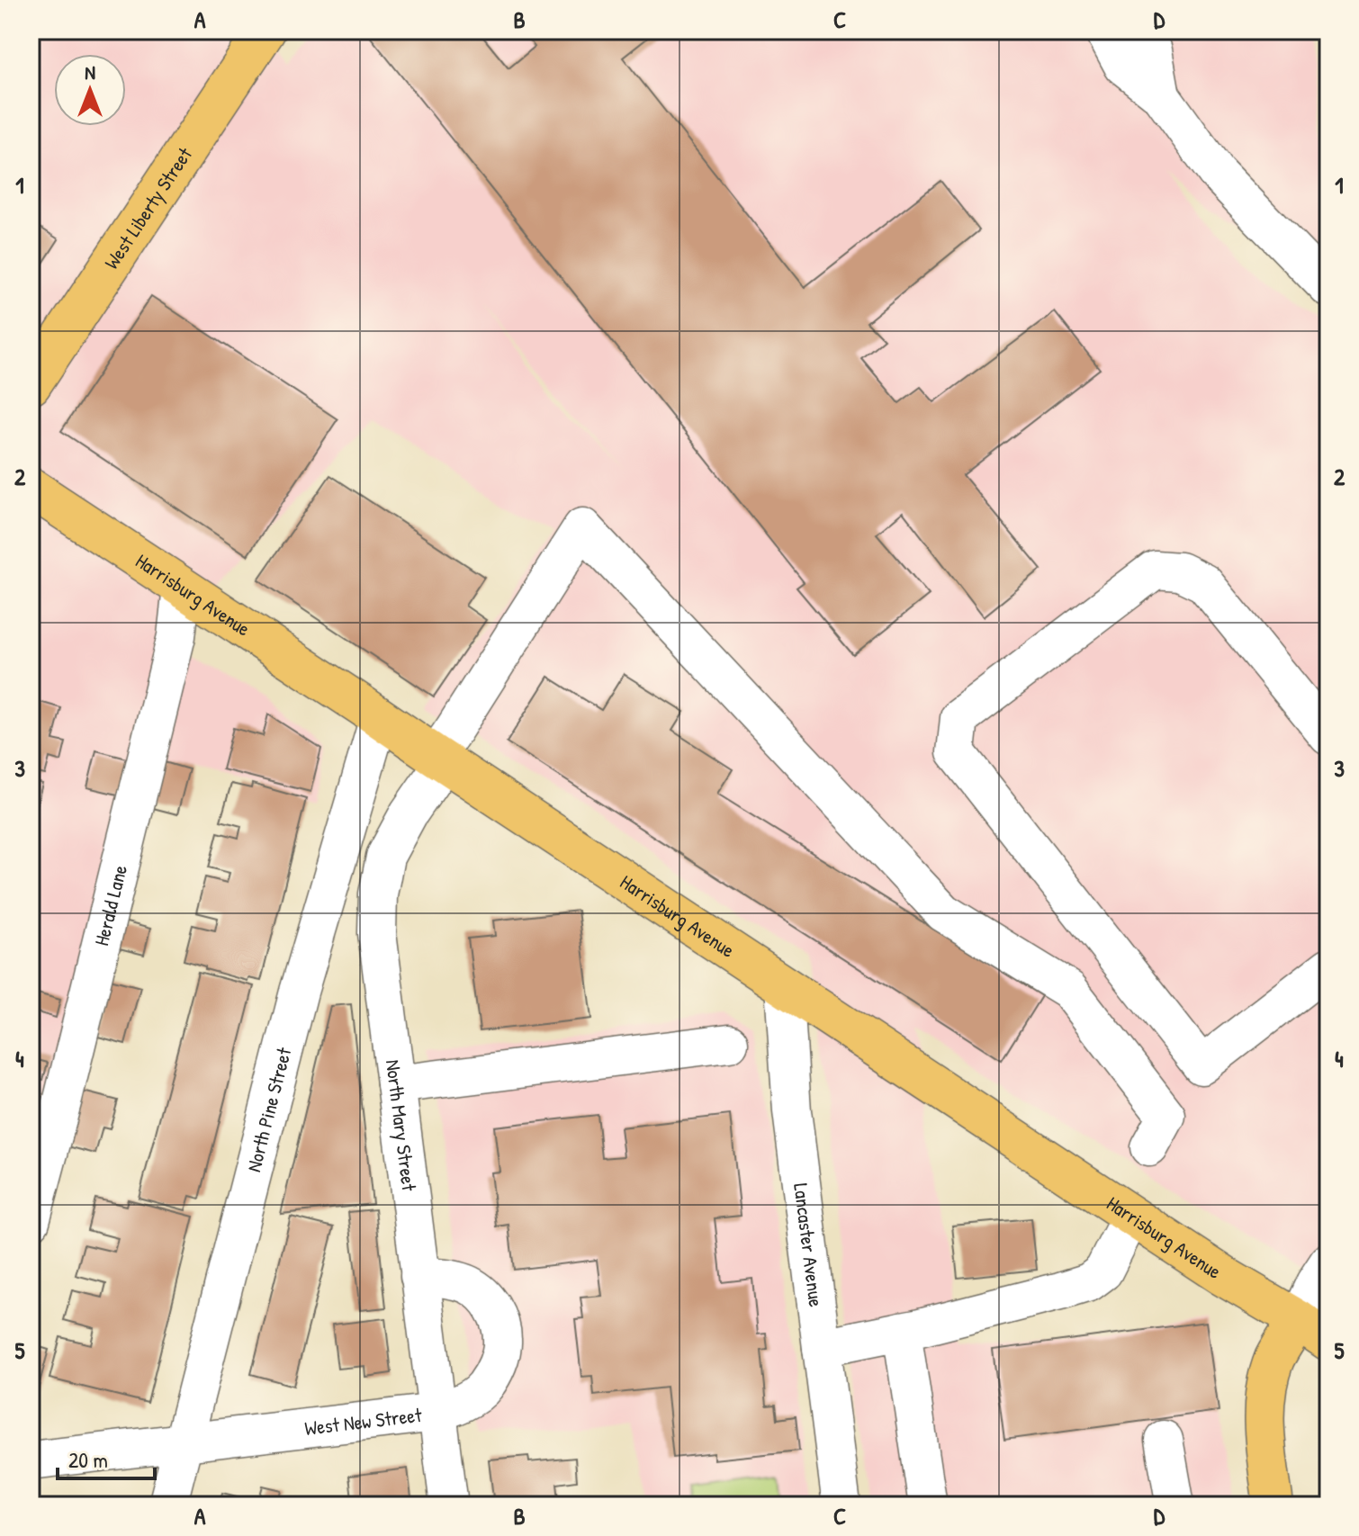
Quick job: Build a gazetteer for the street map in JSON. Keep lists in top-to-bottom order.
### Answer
{
  "streets": {
    "main road": ["West Liberty Street", "Harrisburg Avenue"],
    "street": [
      "Herald Lane",
      "North Pine Street",
      "North Mary Street",
      "Lancaster Avenue",
      "West New Street"
    ]
  },
  "crossings": [
    ["Harrisburg Avenue", "Herald Lane"],
    ["Harrisburg Avenue", "North Pine Street"],
    ["Harrisburg Avenue", "North Mary Street"],
    ["Harrisburg Avenue", "Lancaster Avenue"],
    ["North Pine Street", "West New Street"],
    ["North Mary Street", "West New Street"]
  ],
  "scale_bar": "20 m",
  "north": "top",
  "grid": {
    "columns": [
      "A",
      "B",
      "C",
      "D"
    ],
    "rows": [
      "1",
      "2",
      "3",
      "4",
      "5"
    ]
  }
}
